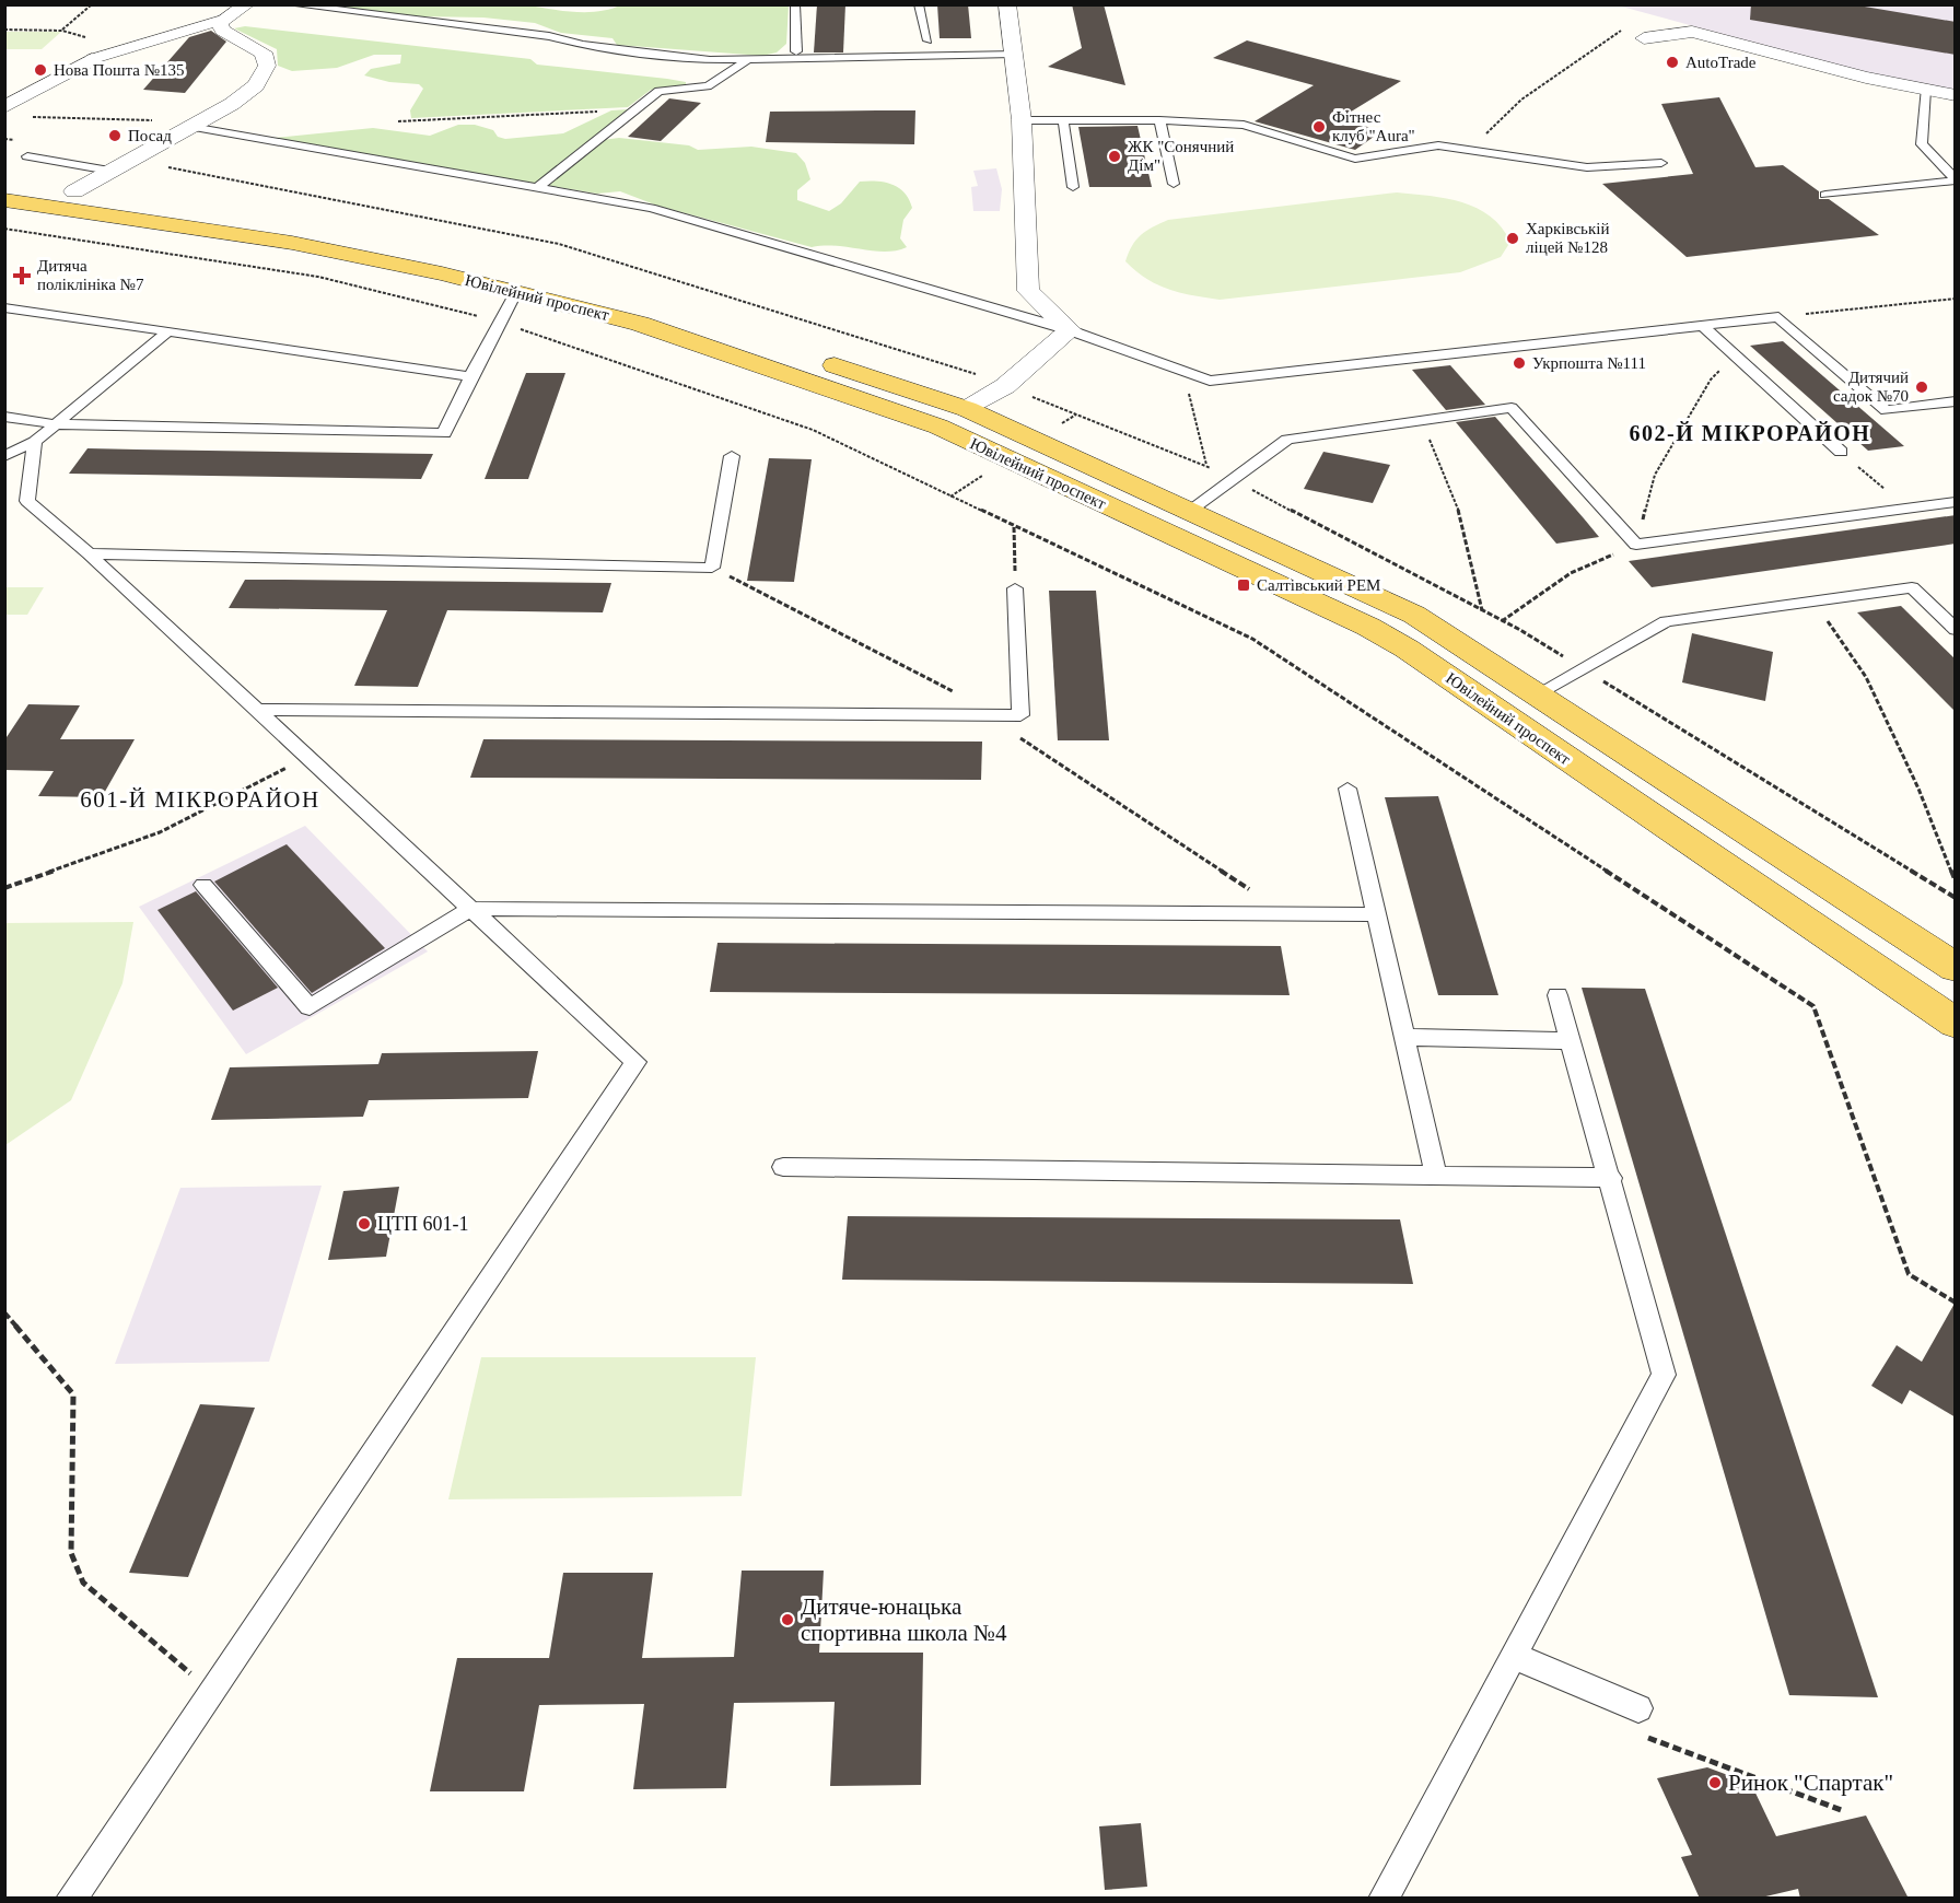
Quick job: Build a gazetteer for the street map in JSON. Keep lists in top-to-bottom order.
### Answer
{
  "streets": {
    "main road": ["Ювілейний проспект"]
  },
  "districts": ["602-Й МІКРОРАЙОН", "601-Й МІКРОРАЙОН"],
  "places": {
    "other": [
      "AutoTrade",
      "Нова Пошта №135",
      "Фітнес клуб \"Aura\"",
      "Посад",
      "ЖК \"Сонячний Дім\"",
      "Харківській ліцей №128",
      "Укрпошта №111",
      "Дитячий садок №70",
      "ЦТП 601-1",
      "Дитяче-юнацька спортивна школа №4",
      "Ринок \"Спартак\""
    ],
    "health": ["Дитяча поліклініка №7"],
    "transit": ["Салтівський РЕМ"]
  }
}
